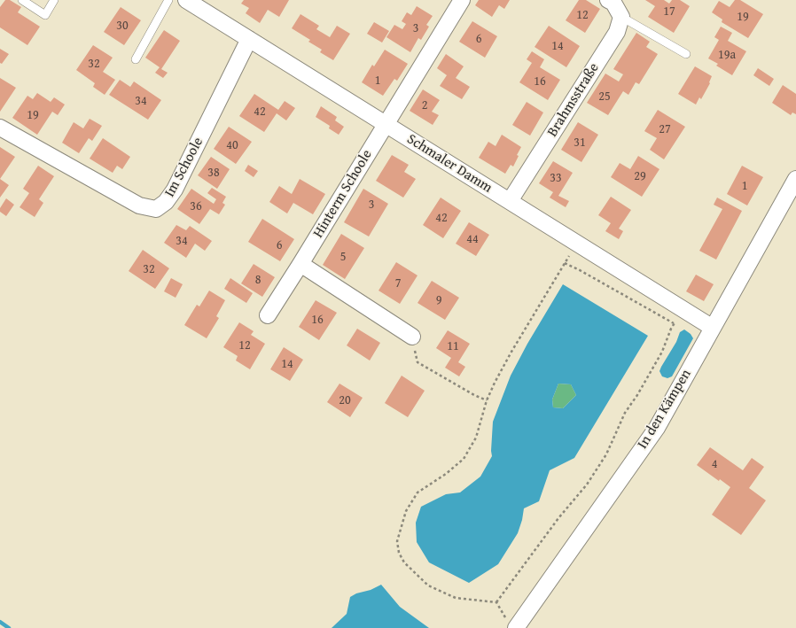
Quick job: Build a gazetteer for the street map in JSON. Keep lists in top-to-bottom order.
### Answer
{
  "streets": {
    "street": [
      "Brahmsstraße",
      "Schmaler Damm",
      "Im Schoole",
      "Hinterm Schoole",
      "In den Kämpen"
    ]
  },
  "crossings": [
    ["Brahmsstraße", "Schmaler Damm"],
    ["Schmaler Damm", "Im Schoole"],
    ["Schmaler Damm", "Hinterm Schoole"],
    ["Schmaler Damm", "In den Kämpen"]
  ],
  "house_numbers": [
    "17",
    "12",
    "19",
    "30",
    "3",
    "6",
    "14",
    "19a",
    "32",
    "1",
    "16",
    "25",
    "34",
    "2",
    "42",
    "19",
    "27",
    "31",
    "40",
    "38",
    "29",
    "33",
    "1",
    "3",
    "36",
    "42",
    "44",
    "34",
    "6",
    "5",
    "32",
    "8",
    "7",
    "9",
    "16",
    "12",
    "11",
    "14",
    "20",
    "4"
  ]
}
